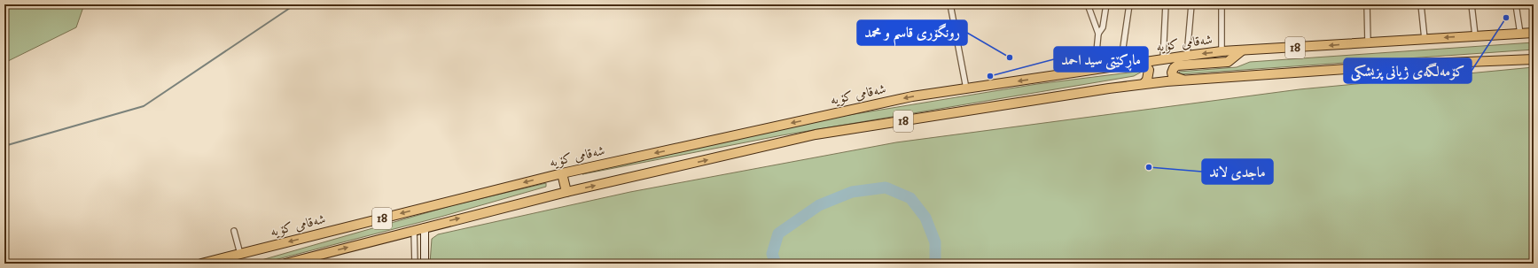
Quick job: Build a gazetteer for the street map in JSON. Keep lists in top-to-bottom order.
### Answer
{
  "streets": {
    "highway": ["شەقامی کۆیە", "18"]
  },
  "places": [
    "کۆمەلگەی ژیانی پزیشکی",
    "رونگۆری قاسم و محمد",
    "ماڕکێتی سید احمد",
    "ماجدی لاند"
  ]
}
